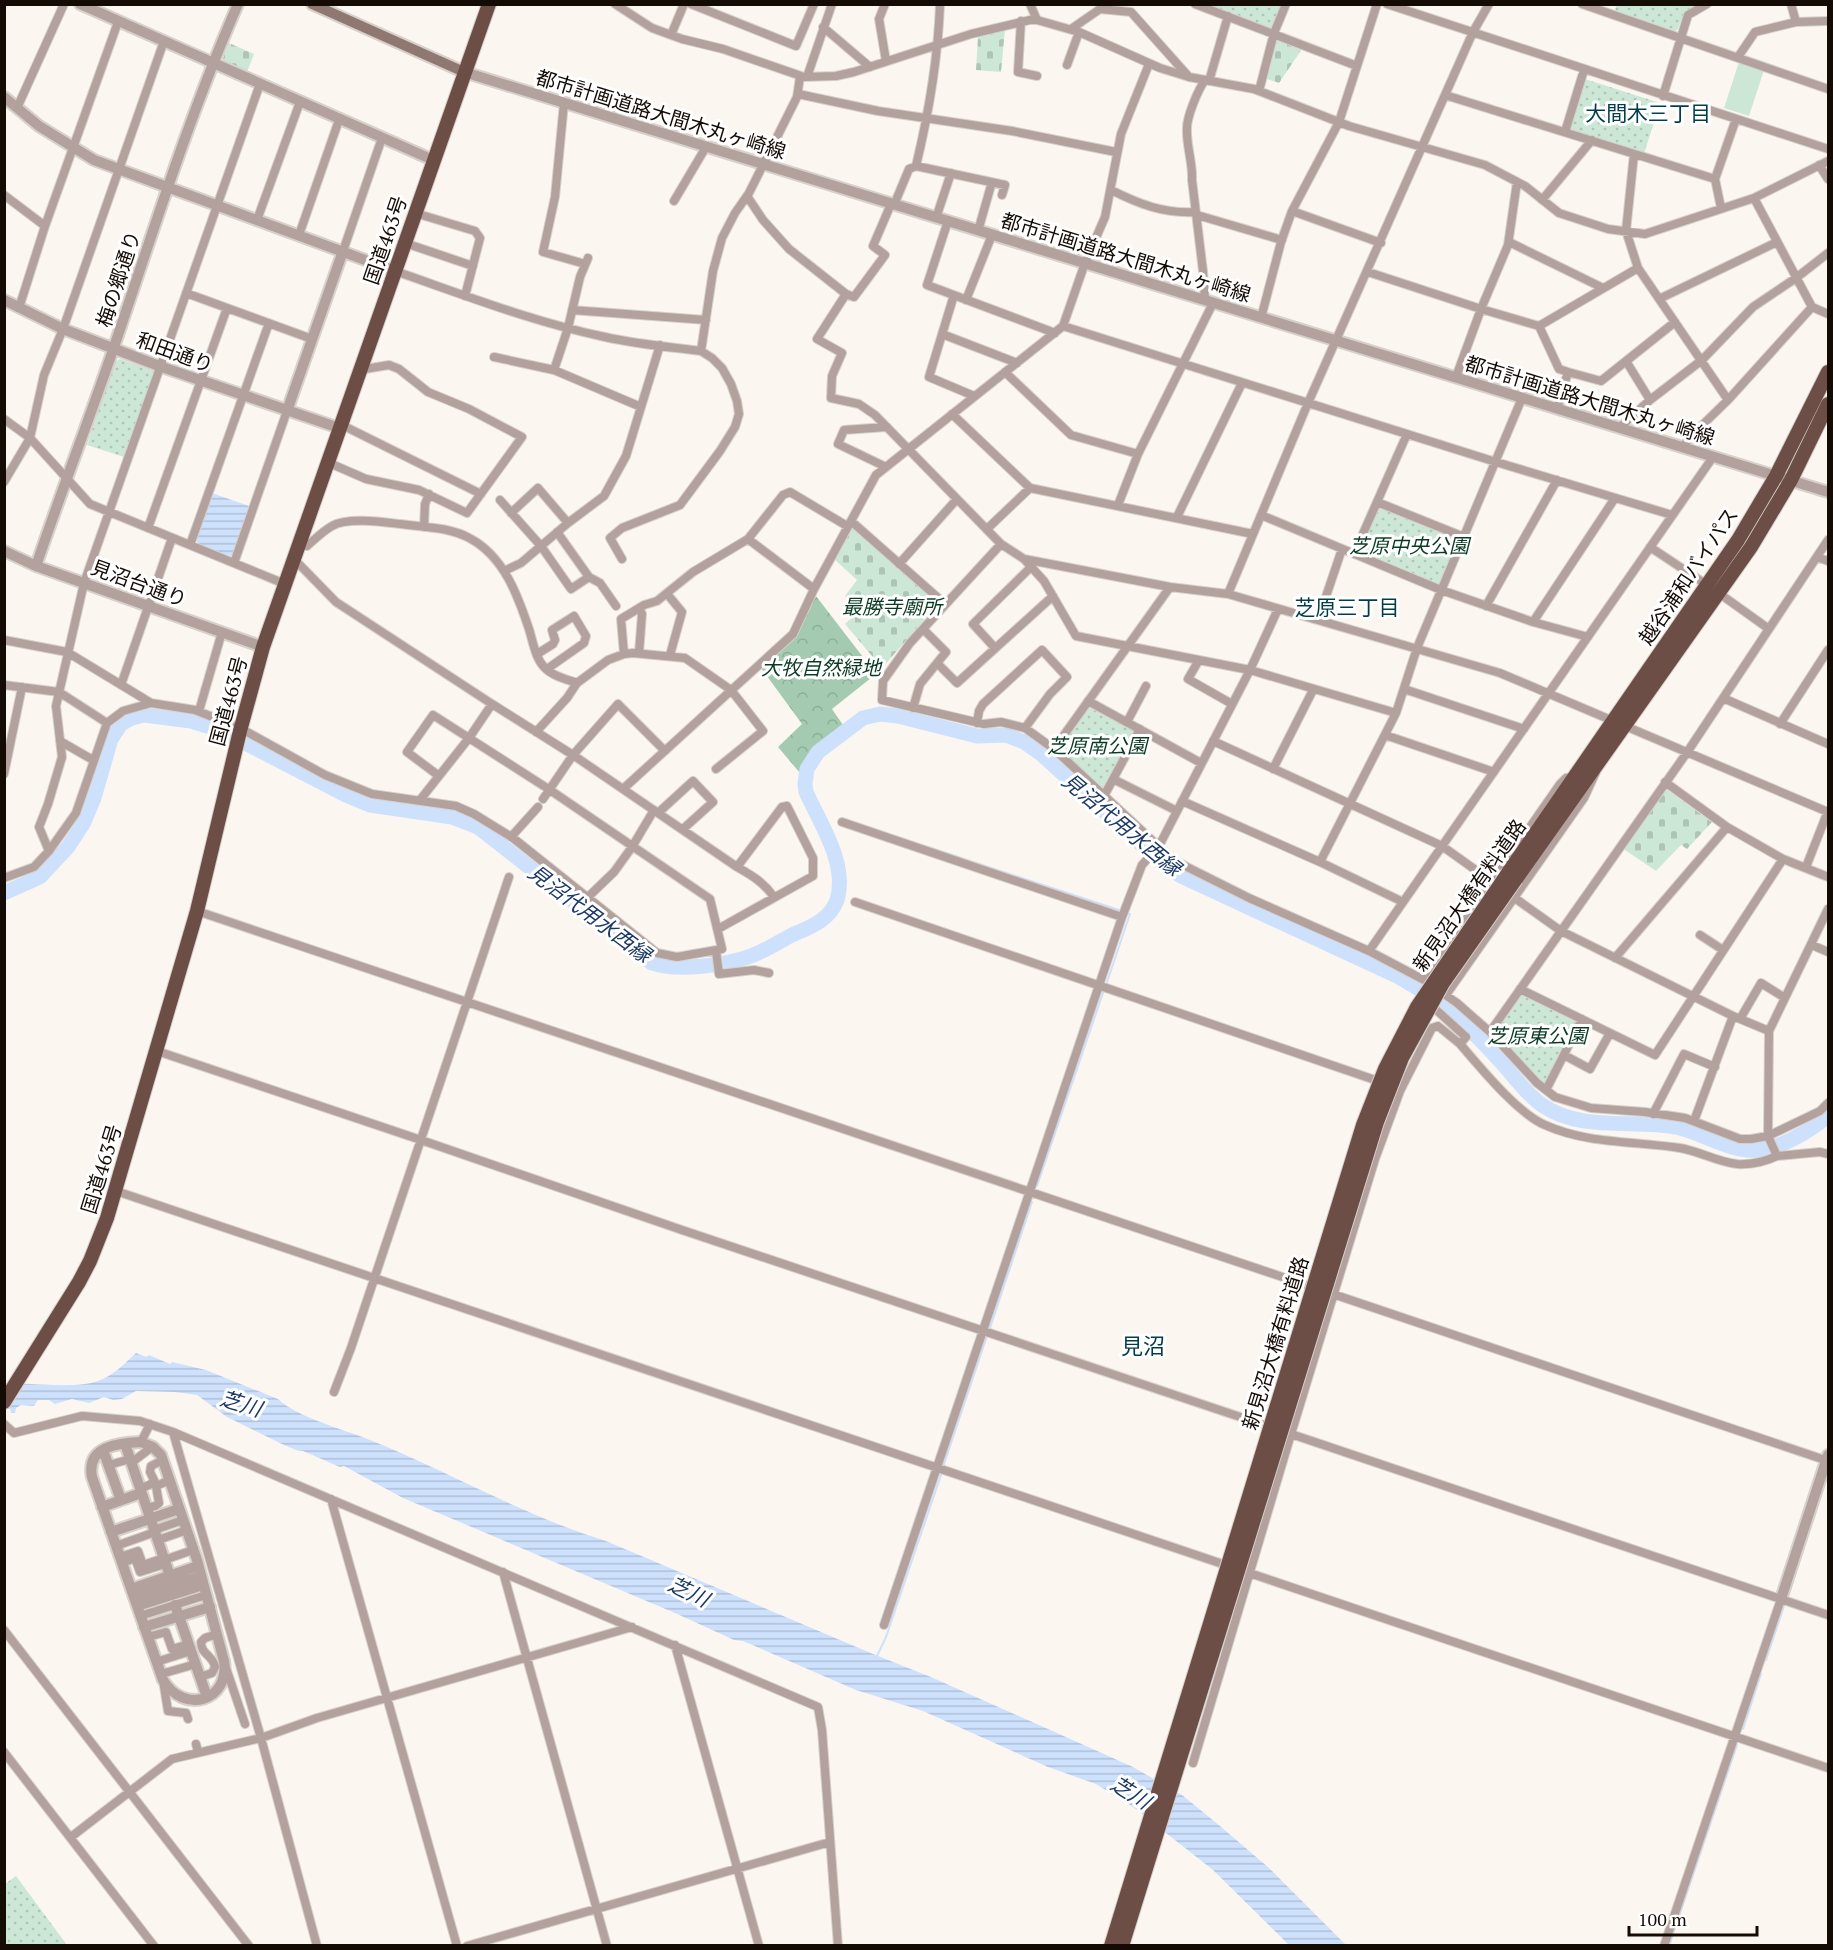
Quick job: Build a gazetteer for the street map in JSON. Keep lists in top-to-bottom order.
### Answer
{
  "streets": {
    "highway": ["国道463号", "越谷浦和バイパス", "新見沼大橋有料道路"],
    "street": [
      "都市計画道路大間木丸ヶ崎線",
      "梅の郷通り",
      "和田通り",
      "見沼台通り"
    ]
  },
  "crossings": [
    ["都市計画道路大間木丸ヶ崎線", "国道463号"],
    ["都市計画道路大間木丸ヶ崎線", "越谷浦和バイパス"],
    ["国道463号", "和田通り"],
    ["国道463号", "見沼台通り"],
    ["梅の郷通り", "和田通り"],
    ["梅の郷通り", "見沼台通り"],
    ["越谷浦和バイパス", "新見沼大橋有料道路"]
  ],
  "districts": ["大間木三丁目", "芝原三丁目", "見沼"],
  "water": ["見沼代用水西縁", "芝川"],
  "parks": [
    "芝原中央公園",
    "最勝寺廟所",
    "大牧自然緑地",
    "芝原南公園",
    "芝原東公園"
  ],
  "scale_bar": "100 m"
}
